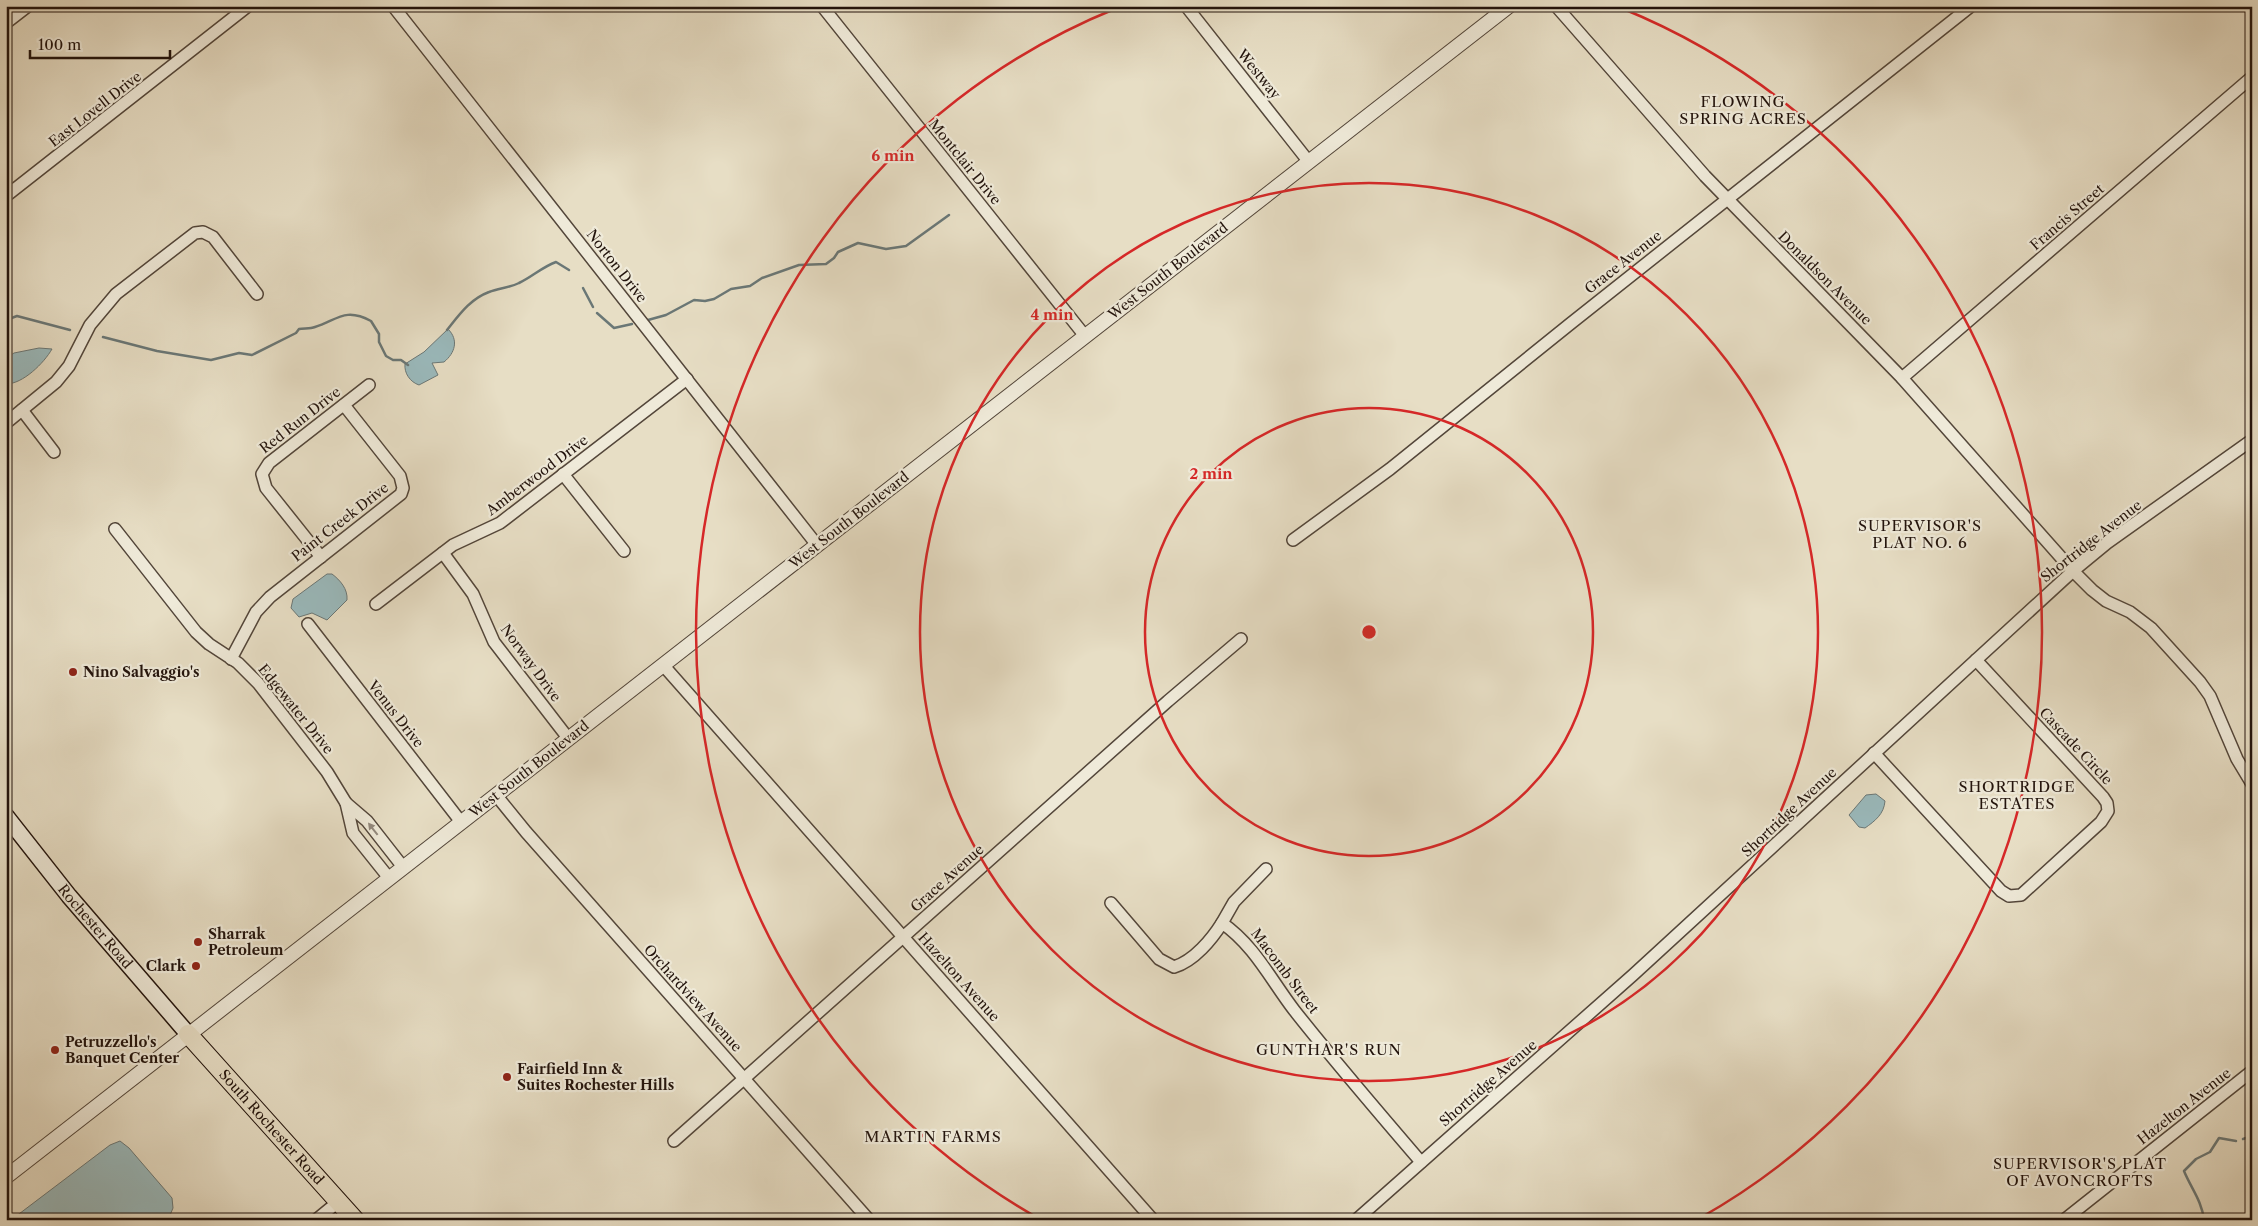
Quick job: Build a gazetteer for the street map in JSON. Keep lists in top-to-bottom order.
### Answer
{
  "streets": {
    "main road": ["Rochester Road", "South Rochester Road"],
    "street": [
      "Westway",
      "East Lovell Drive",
      "Montclair Drive",
      "Francis Street",
      "Grace Avenue",
      "Norton Drive",
      "West South Boulevard",
      "Donaldson Avenue",
      "Red Run Drive",
      "Amberwood Drive",
      "Paint Creek Drive",
      "Shortridge Avenue",
      "Norway Drive",
      "Edgewater Drive",
      "Venus Drive",
      "Cascade Circle",
      "Macomb Street",
      "Hazelton Avenue",
      "Orchardview Avenue"
    ]
  },
  "crossings": [
    ["Westway", "West South Boulevard"],
    ["Montclair Drive", "West South Boulevard"],
    ["Francis Street", "Donaldson Avenue"],
    ["Grace Avenue", "Donaldson Avenue"],
    ["Grace Avenue", "Hazelton Avenue"],
    ["Grace Avenue", "Orchardview Avenue"],
    ["Norton Drive", "West South Boulevard"],
    ["Norton Drive", "Amberwood Drive"],
    ["West South Boulevard", "Norway Drive"],
    ["West South Boulevard", "Edgewater Drive"],
    ["West South Boulevard", "Venus Drive"],
    ["West South Boulevard", "Rochester Road"],
    ["West South Boulevard", "Hazelton Avenue"],
    ["West South Boulevard", "Orchardview Avenue"],
    ["West South Boulevard", "South Rochester Road"],
    ["Donaldson Avenue", "Shortridge Avenue"],
    ["Red Run Drive", "Paint Creek Drive"],
    ["Amberwood Drive", "Norway Drive"],
    ["Paint Creek Drive", "Edgewater Drive"],
    ["Shortridge Avenue", "Cascade Circle"],
    ["Shortridge Avenue", "Macomb Street"],
    ["Rochester Road", "South Rochester Road"]
  ],
  "districts": [
    "FLOWING SPRING ACRES",
    "SUPERVISOR'S PLAT NO. 6",
    "SHORTRIDGE ESTATES",
    "GUNTHAR'S RUN",
    "MARTIN FARMS",
    "SUPERVISOR'S PLAT OF AVONCROFTS"
  ],
  "places": [
    "Nino Salvaggio's",
    "Sharrak Petroleum",
    "Clark",
    "Petruzzello's Banquet Center",
    "Fairfield Inn & Suites Rochester Hills"
  ],
  "scale_bar": "100 m",
  "rings": ["6 min", "4 min", "2 min"]
}
